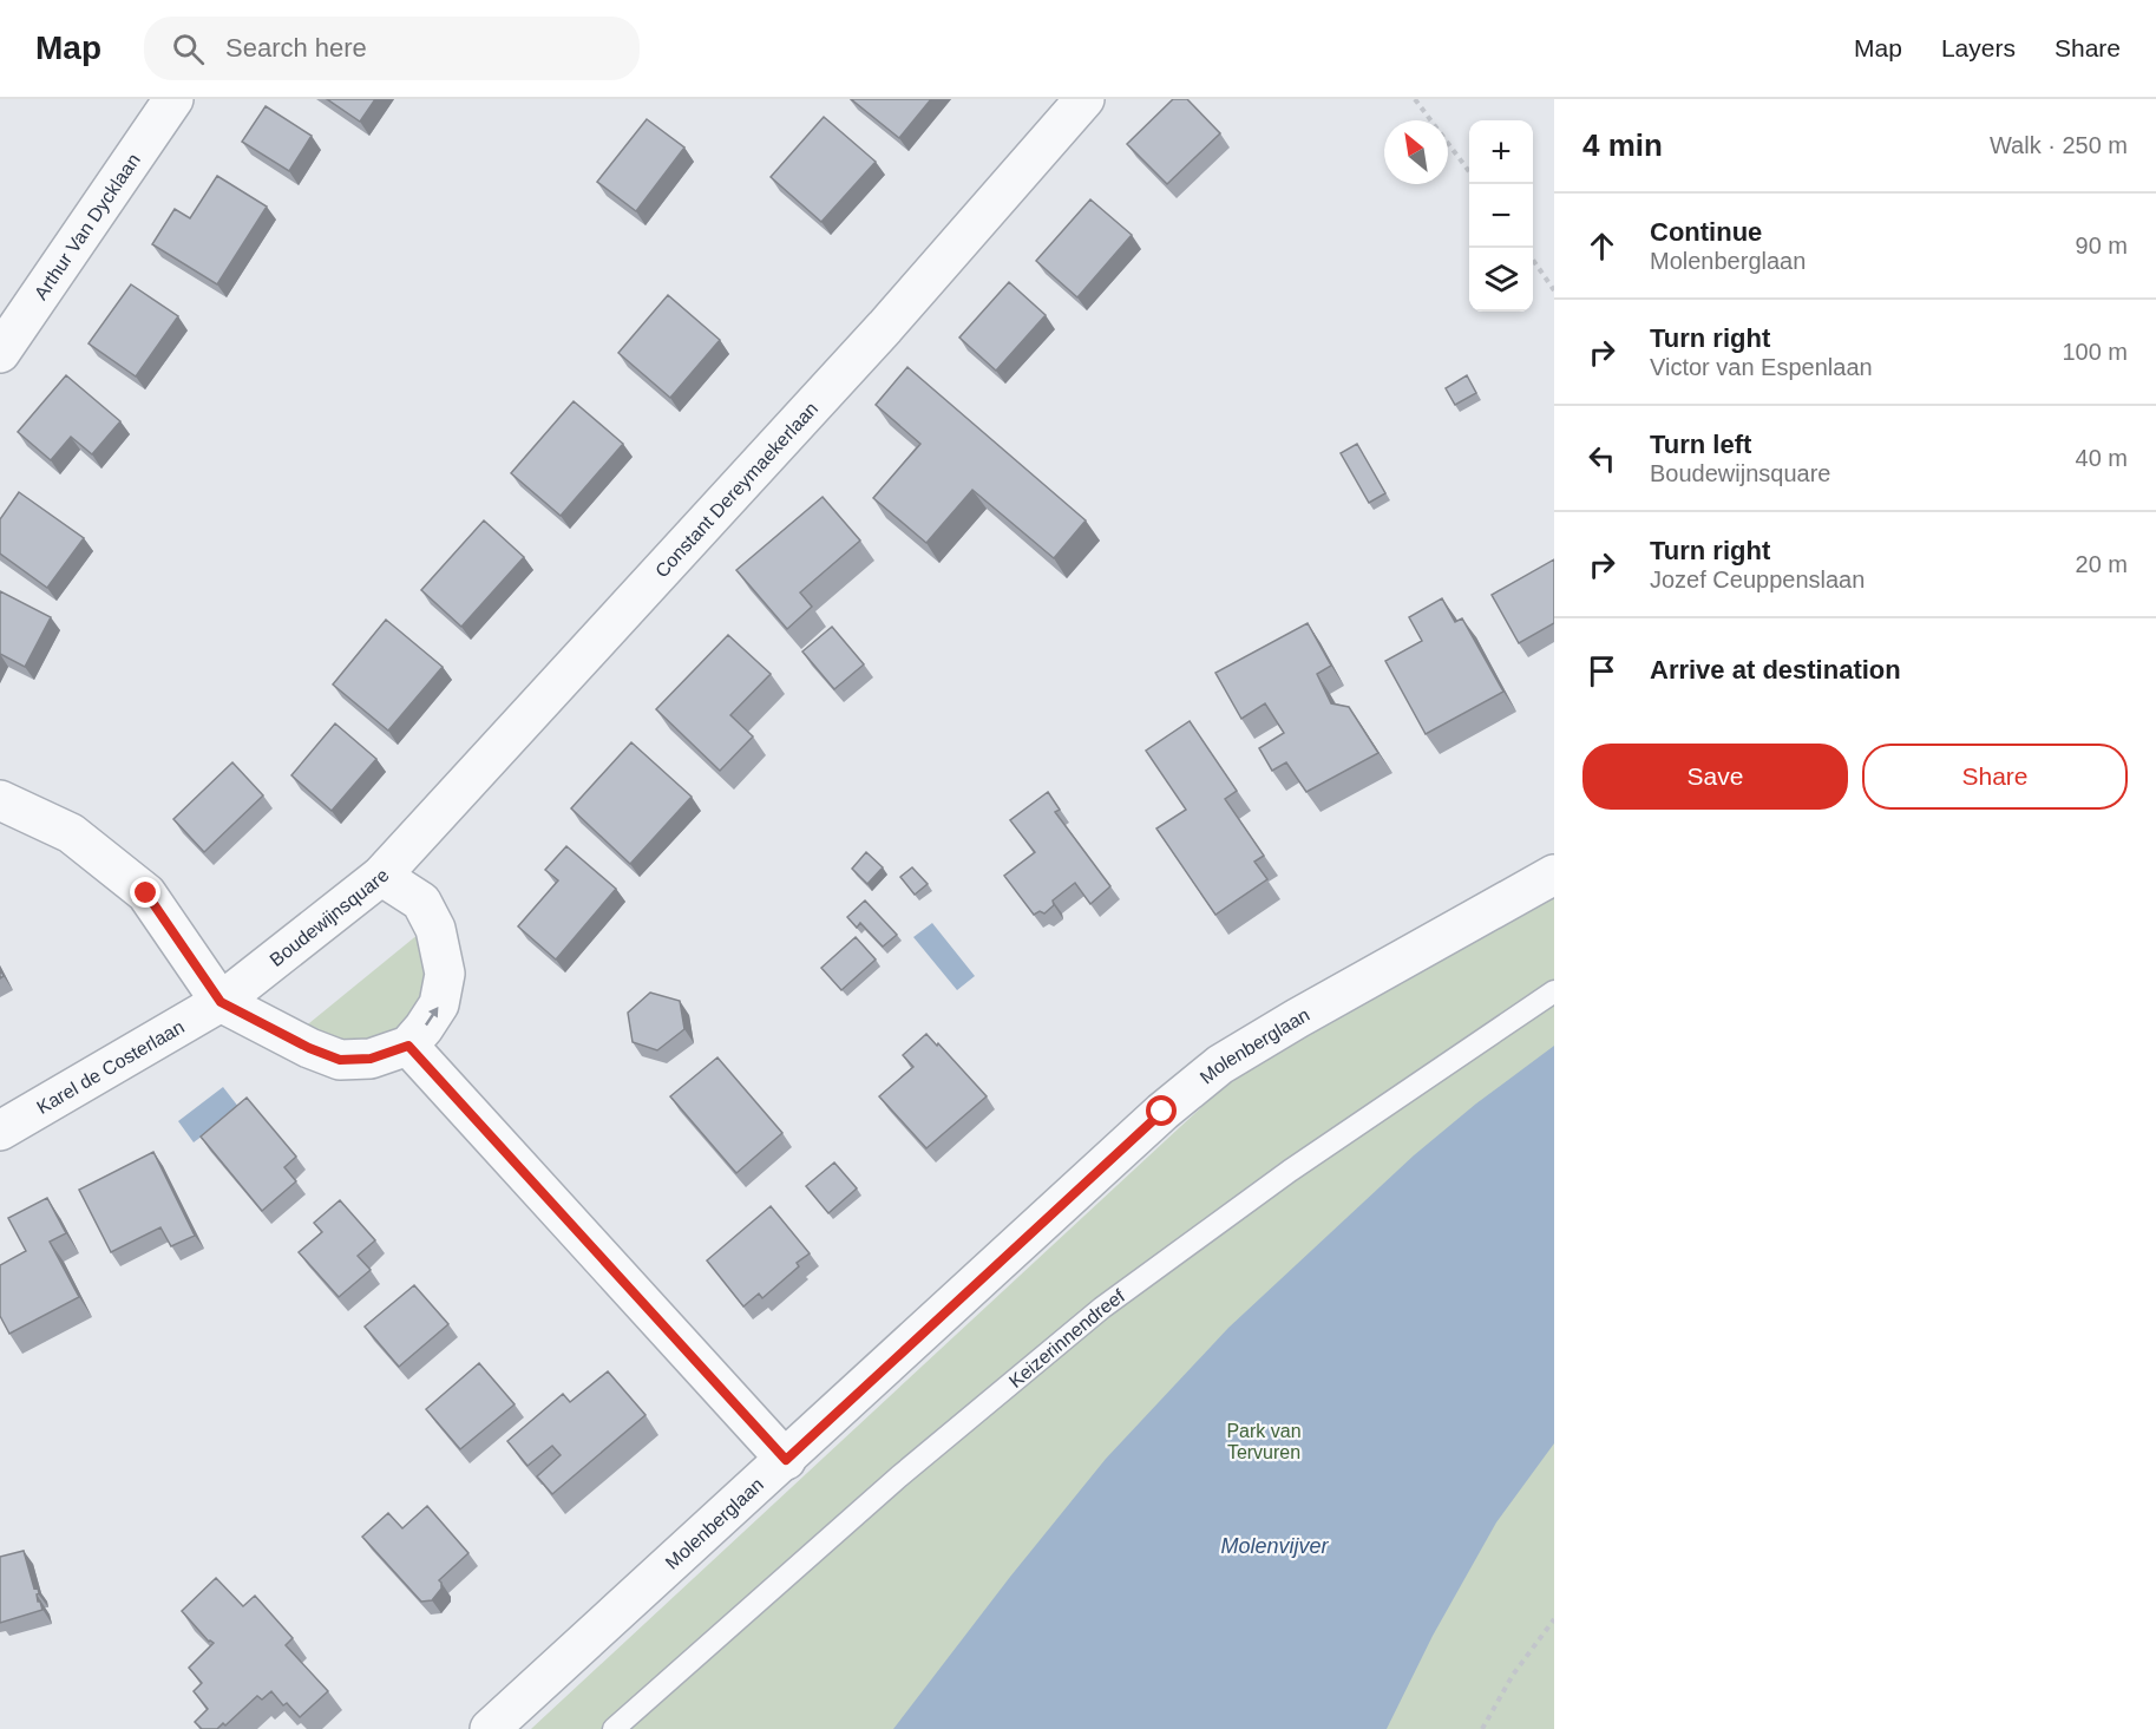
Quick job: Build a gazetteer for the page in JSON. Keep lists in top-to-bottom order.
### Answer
{
  "streets": {
    "street": [
      "Arthur Van Dycklaan",
      "Constant Dereymaekerlaan",
      "Boudewijnsquare",
      "Molenberglaan",
      "Karel de Costerlaan"
    ],
    "lane": ["Keizerinnendreef"]
  },
  "crossings": [
    ["Constant Dereymaekerlaan", "Boudewijnsquare"],
    ["Boudewijnsquare", "Karel de Costerlaan"]
  ],
  "one_way": ["Boudewijnsquare"],
  "water": ["Molenvijver"],
  "parks": ["Park van Tervuren"],
  "north": "top left",
  "page": {
    "header": "Map",
    "search": "Search here",
    "nav": ["Map", "Layers", "Share"],
    "heading": ["4 min", "Walk · 250 m"],
    "map_buttons": ["+", "−"],
    "list": [
      ["Continue", "Molenberglaan", "90 m"],
      ["Turn right", "Victor van Espenlaan", "100 m"],
      ["Turn left", "Boudewijnsquare", "40 m"],
      ["Turn right", "Jozef Ceuppenslaan", "20 m"],
      "Arrive at destination"
    ],
    "buttons": ["Save", "Share"]
  }
}
